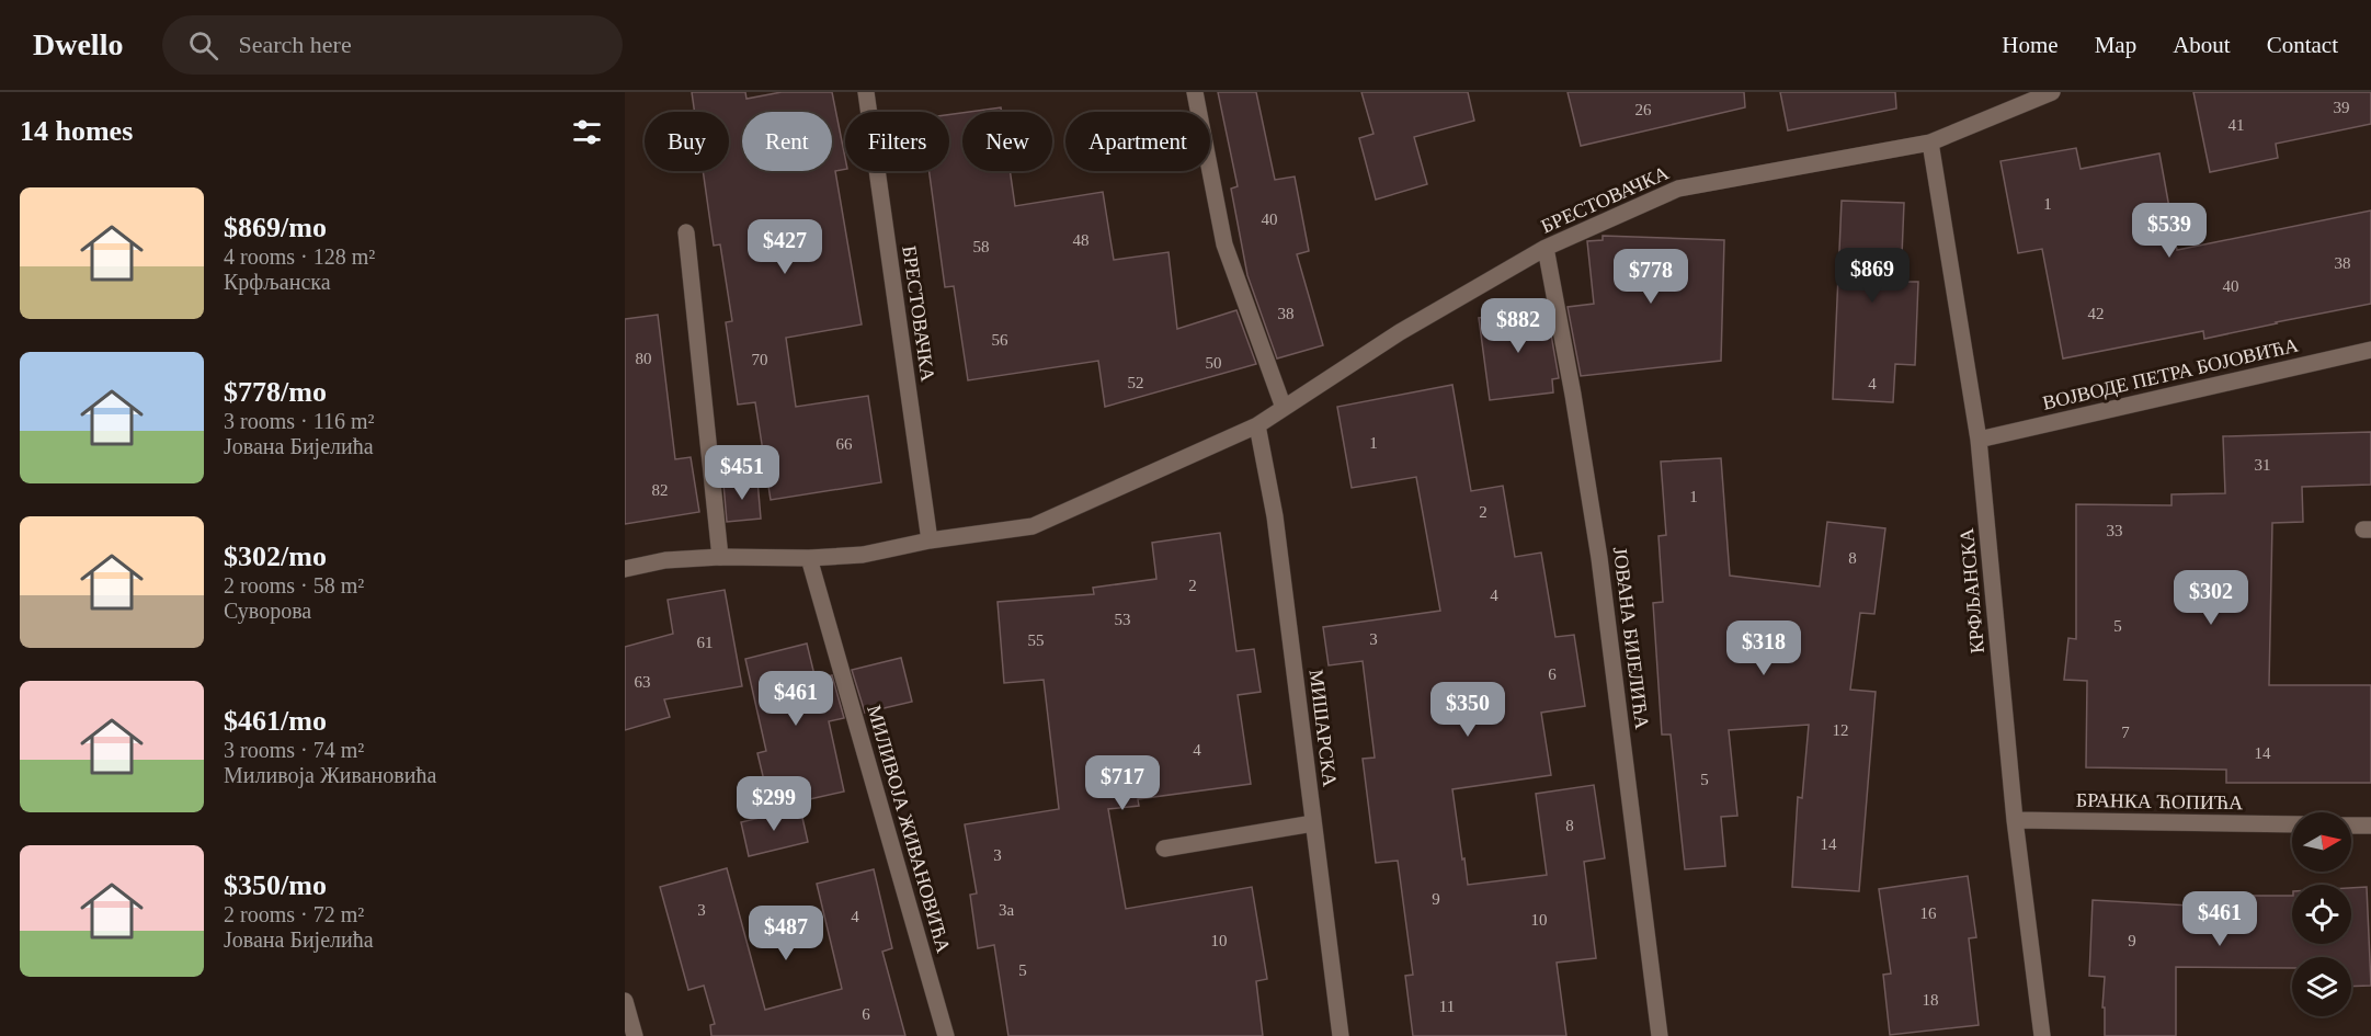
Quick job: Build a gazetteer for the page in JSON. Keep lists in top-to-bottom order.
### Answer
{
  "streets": {
    "street": [
      "БРЕСТОВАЧКА",
      "ВОЈВОДЕ ПЕТРА БОЈОВИЋА",
      "КРФЉАНСКА",
      "ЈОВАНА БИЈЕЛИЋА",
      "МИШАРСКА",
      "БРАНКА ЋОПИЋА",
      "МИЛИВОЈА ЖИВАНОВИЋА"
    ]
  },
  "crossings": [
    ["БРЕСТОВАЧКА", "КРФЉАНСКА"],
    ["БРЕСТОВАЧКА", "ЈОВАНА БИЈЕЛИЋА"],
    ["БРЕСТОВАЧКА", "МИШАРСКА"],
    ["БРЕСТОВАЧКА", "МИЛИВОЈА ЖИВАНОВИЋА"],
    ["ВОЈВОДЕ ПЕТРА БОЈОВИЋА", "КРФЉАНСКА"],
    ["КРФЉАНСКА", "БРАНКА ЋОПИЋА"]
  ],
  "house_numbers": [
    "39",
    "26",
    "41",
    "1",
    "40",
    "48",
    "58",
    "38",
    "40",
    "38",
    "42",
    "56",
    "80",
    "70",
    "50",
    "52",
    "4",
    "1",
    "66",
    "31",
    "82",
    "1",
    "2",
    "33",
    "8",
    "2",
    "4",
    "53",
    "5",
    "3",
    "55",
    "61",
    "6",
    "63",
    "12",
    "7",
    "4",
    "14",
    "5",
    "8",
    "14",
    "3",
    "9",
    "3",
    "3a",
    "16",
    "4",
    "10",
    "10",
    "9",
    "5",
    "18",
    "11",
    "6"
  ],
  "north": "right",
  "page": {
    "header": "Dwello",
    "search": "Search here",
    "nav": [
      "Home",
      "Map",
      "About",
      "Contact"
    ],
    "heading": "14 homes",
    "chip": [
      "Buy",
      "Rent",
      "Filters",
      "New",
      "Apartment"
    ],
    "list": [
      {
        "name": "$869/mo",
        "note": "4 rooms · 128 m² · Крфљанска"
      },
      {
        "name": "$778/mo",
        "note": "3 rooms · 116 m² · Јована Бијелића"
      },
      {
        "name": "$302/mo",
        "note": "2 rooms · 58 m² · Суворова"
      },
      {
        "name": "$461/mo",
        "note": "3 rooms · 74 m² · Миливоја Живановића"
      },
      {
        "name": "$350/mo",
        "note": "2 rooms · 72 m² · Јована Бијелића"
      }
    ],
    "price": [
      "$539",
      "$427",
      "$869",
      "$778",
      "$882",
      "$451",
      "$302",
      "$318",
      "$461",
      "$350",
      "$717",
      "$299",
      "$461",
      "$487"
    ]
  }
}
